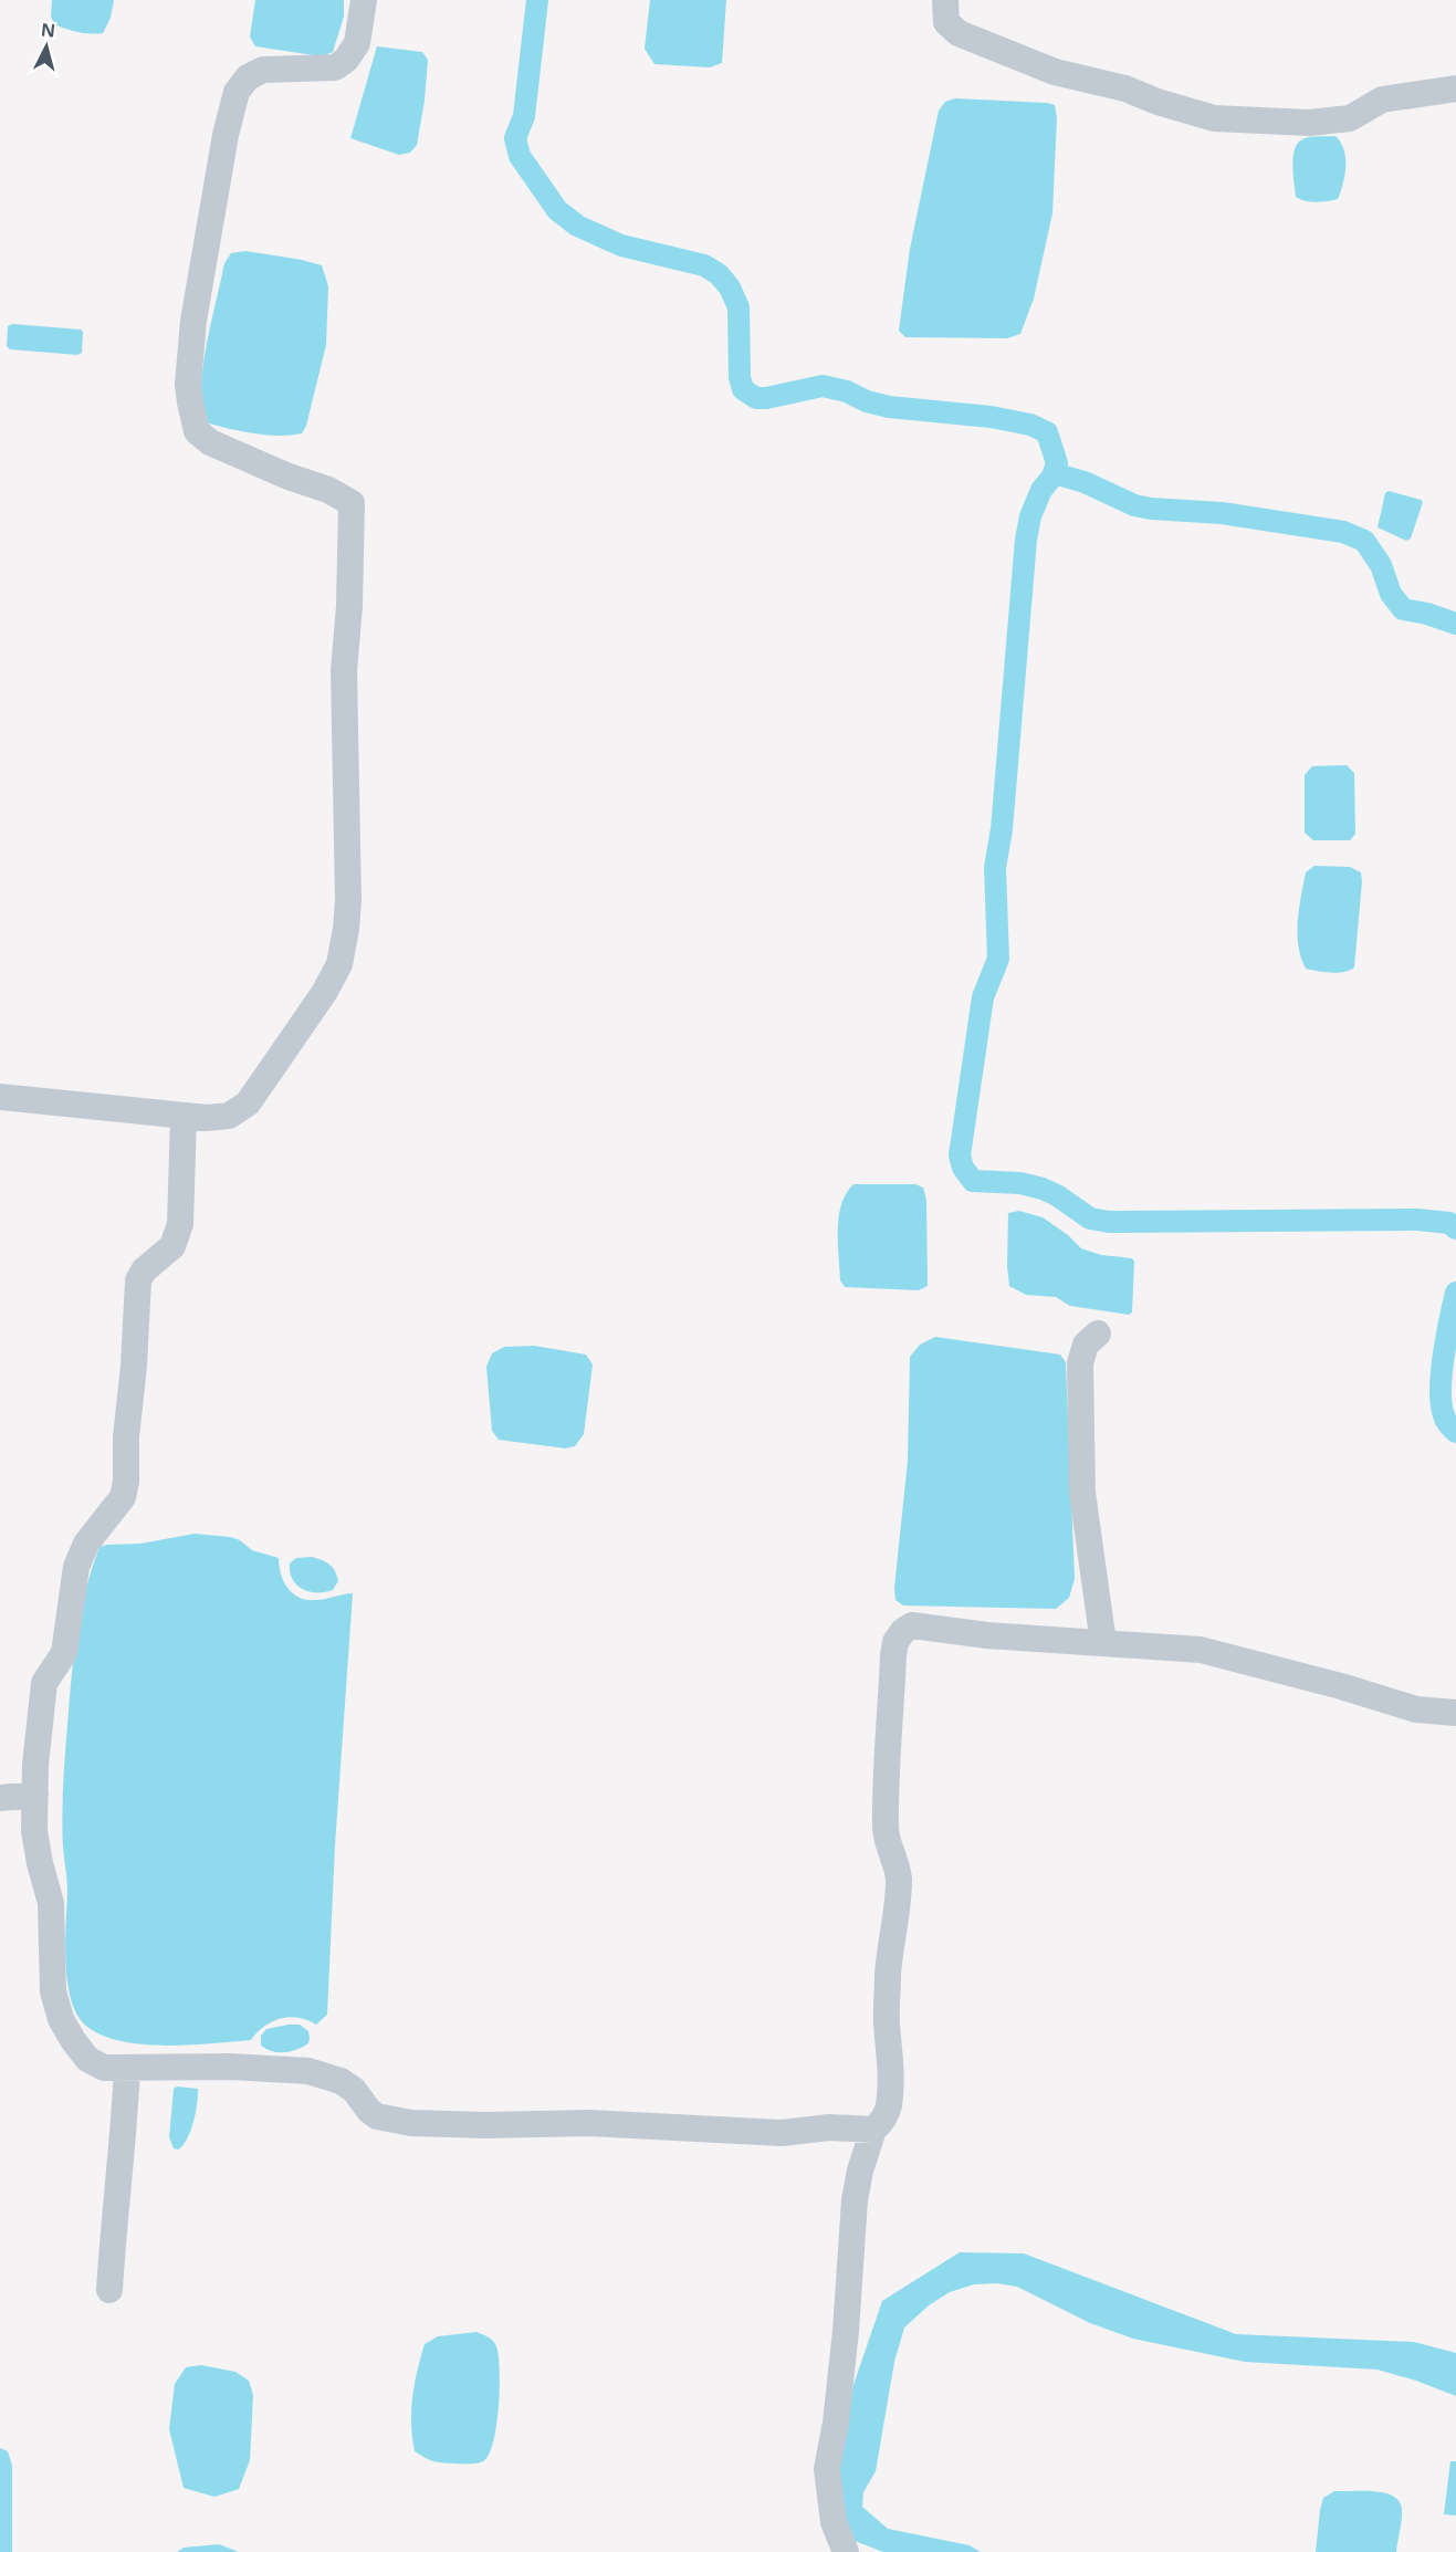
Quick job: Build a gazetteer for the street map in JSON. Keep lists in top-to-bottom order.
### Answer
{
  "north": "top"
}
